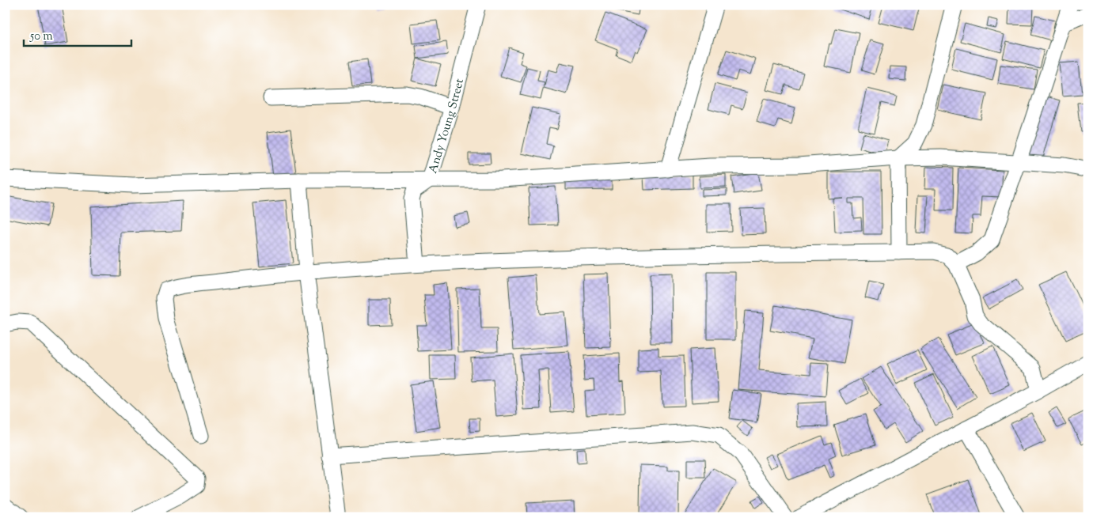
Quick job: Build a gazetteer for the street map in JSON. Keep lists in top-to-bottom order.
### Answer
{
  "streets": {
    "street": ["Andy Young Street"]
  },
  "scale_bar": "50 m"
}
